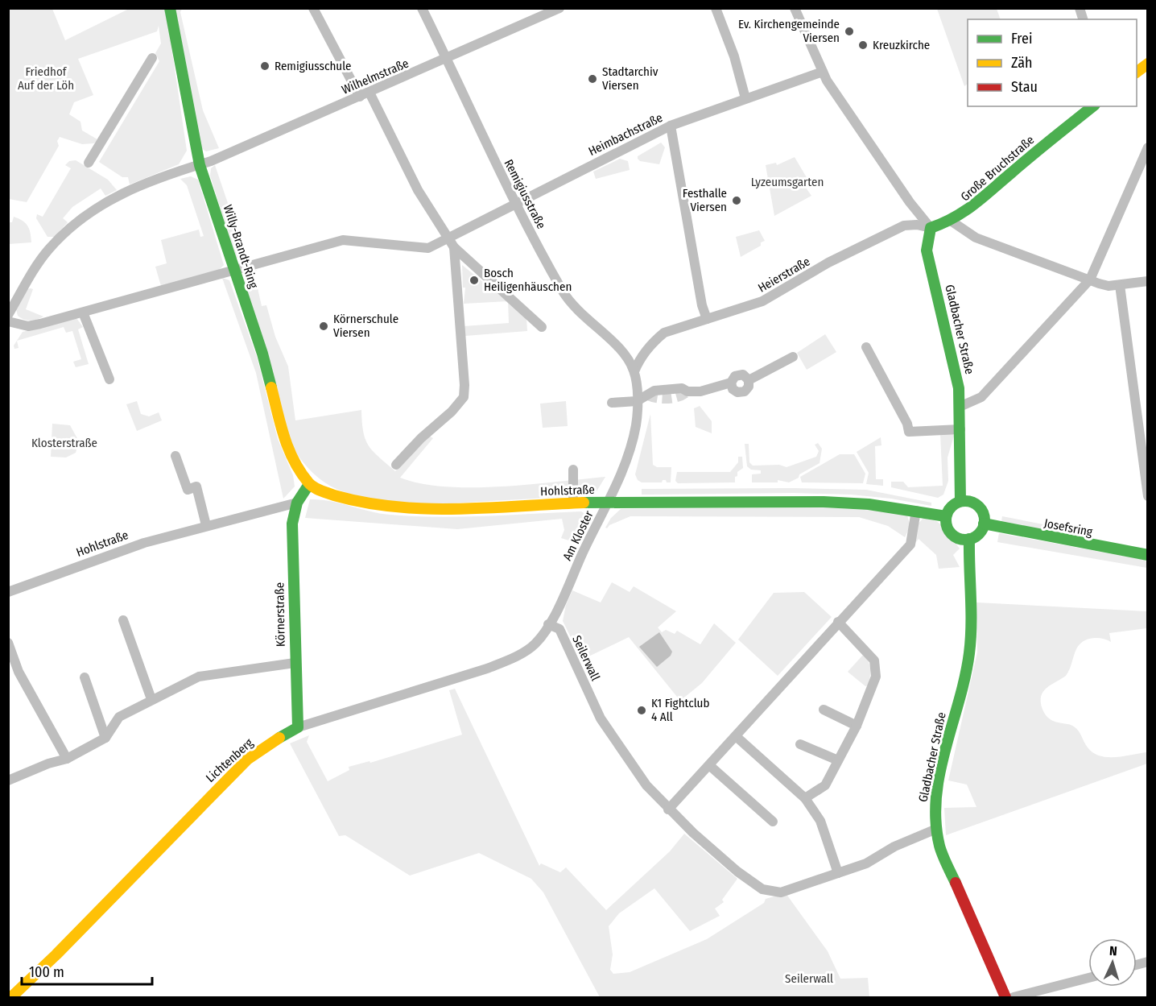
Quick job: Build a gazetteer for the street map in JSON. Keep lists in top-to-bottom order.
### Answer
{
  "streets": {
    "main road": [
      "Große Bruchstraße",
      "Willy-Brandt-Ring",
      "Gladbacher Straße",
      "Hohlstraße",
      "Josefsring",
      "Körnerstraße",
      "Lichtenberg"
    ],
    "street": [
      "Wilhelmstraße",
      "Heimbachstraße",
      "Remigiusstraße",
      "Heierstraße",
      "Am Kloster",
      "Seilerwall"
    ]
  },
  "crossings": [
    ["Wilhelmstraße", "Remigiusstraße"],
    ["Wilhelmstraße", "Willy-Brandt-Ring"],
    ["Heimbachstraße", "Remigiusstraße"],
    ["Große Bruchstraße", "Heierstraße"],
    ["Große Bruchstraße", "Gladbacher Straße"],
    ["Remigiusstraße", "Heierstraße"],
    ["Remigiusstraße", "Am Kloster"],
    ["Willy-Brandt-Ring", "Hohlstraße"],
    ["Heierstraße", "Gladbacher Straße"],
    ["Heierstraße", "Am Kloster"],
    ["Gladbacher Straße", "Hohlstraße"],
    ["Gladbacher Straße", "Josefsring"],
    ["Gladbacher Straße", "Seilerwall"],
    ["Hohlstraße", "Josefsring"],
    ["Hohlstraße", "Am Kloster"],
    ["Hohlstraße", "Körnerstraße"],
    ["Am Kloster", "Seilerwall"],
    ["Am Kloster", "Lichtenberg"],
    ["Körnerstraße", "Lichtenberg"],
    ["Seilerwall", "Lichtenberg"]
  ],
  "parks": [
    "Friedhof Auf der Löh",
    "Lyzeumsgarten",
    "Klosterstraße",
    "Seilerwall"
  ],
  "places": [
    "Ev. Kirchengemeinde Viersen",
    "Kreuzkirche",
    "Remigiusschule",
    "Stadtarchiv Viersen",
    "Festhalle Viersen",
    "Bosch Heiligenhäuschen",
    "Körnerschule Viersen",
    "K1 Fightclub 4 All"
  ],
  "legend": ["Frei", "Zäh", "Stau"],
  "scale_bar": "100 m",
  "north": "top"
}
